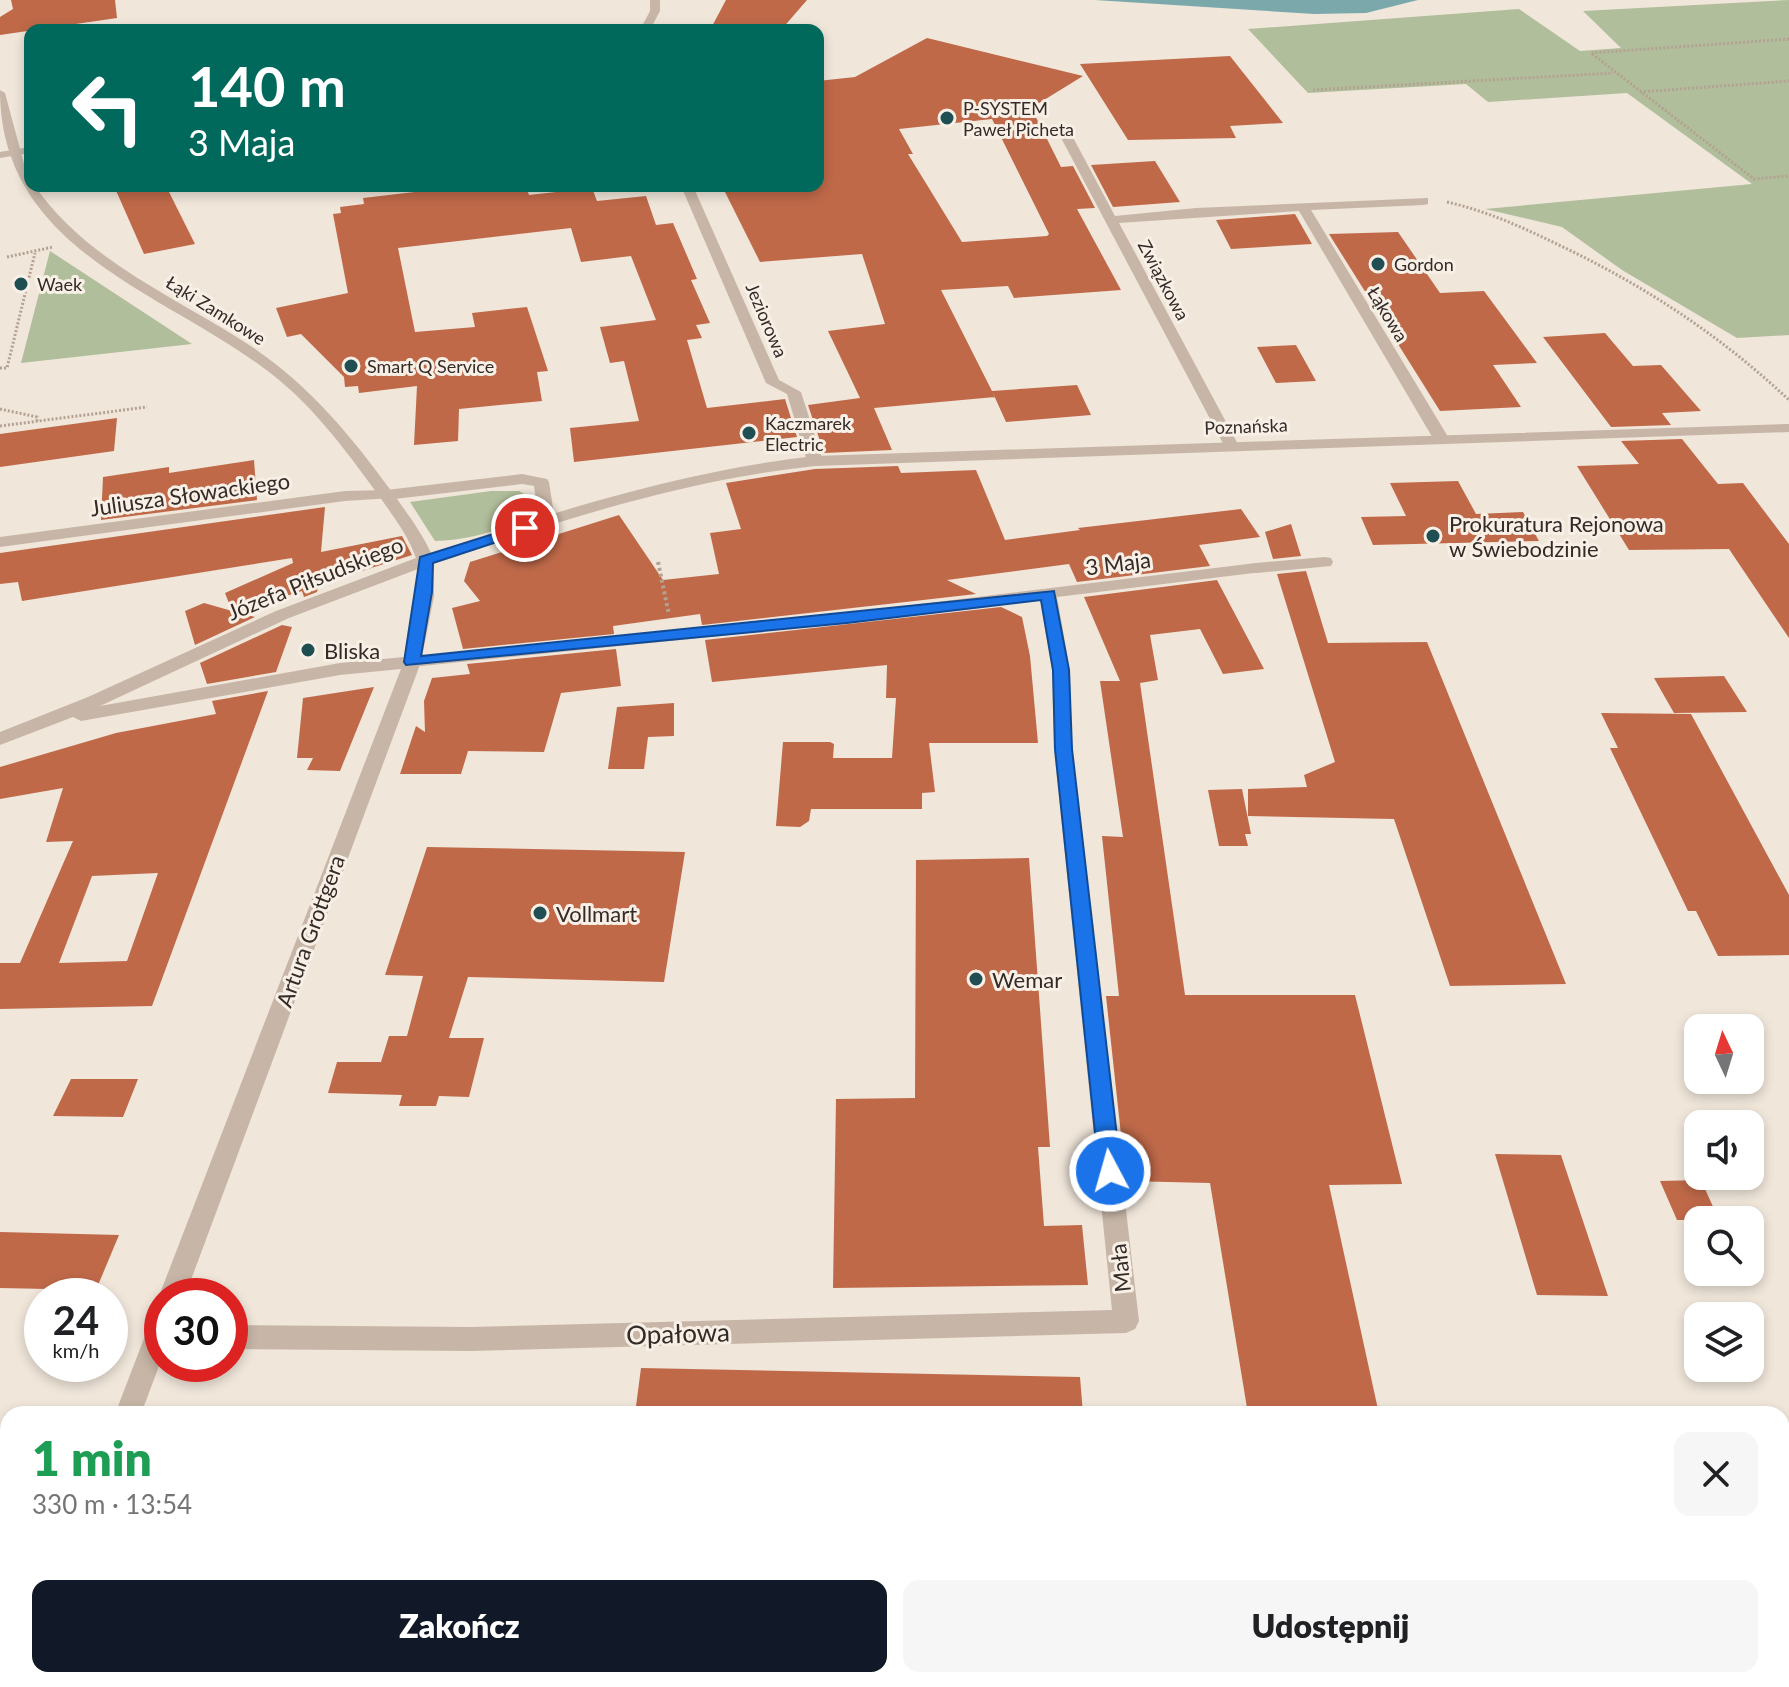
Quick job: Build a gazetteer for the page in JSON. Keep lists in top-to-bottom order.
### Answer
{
  "streets": {
    "street": [
      "Związkowa",
      "Łąki Zamkowe",
      "Łąkowa",
      "Jeziorowa",
      "Poznańska",
      "Juliusza Słowackiego",
      "3 Maja",
      "Józefa Piłsudskiego",
      "Artura Grottgera",
      "Mała",
      "Opałowa"
    ]
  },
  "crossings": [
    ["Związkowa", "Poznańska"],
    ["Łąki Zamkowe", "Juliusza Słowackiego"],
    ["Łąki Zamkowe", "Józefa Piłsudskiego"],
    ["Łąki Zamkowe", "Artura Grottgera"],
    ["Łąkowa", "Poznańska"],
    ["Jeziorowa", "Poznańska"],
    ["Poznańska", "Józefa Piłsudskiego"],
    ["Juliusza Słowackiego", "Józefa Piłsudskiego"],
    ["3 Maja", "Józefa Piłsudskiego"],
    ["3 Maja", "Artura Grottgera"],
    ["3 Maja", "Mała"],
    ["Józefa Piłsudskiego", "Artura Grottgera"],
    ["Mała", "Opałowa"]
  ],
  "places": [
    "P-SYSTEM Paweł Picheta",
    "Gordon",
    "Waek",
    "Smart Q Service",
    "Kaczmarek Electric",
    "Prokuratura Rejonowa w Świebodzinie",
    "Bliska",
    "Vollmart",
    "Wemar"
  ],
  "north": "top",
  "page": {
    "turn": ["140 m", "3 Maja"],
    "speed": "24 km/h",
    "limit": "30",
    "heading": ["1 min", "330 m · 13:54"],
    "buttons": ["Zakończ", "Udostępnij"]
  }
}
